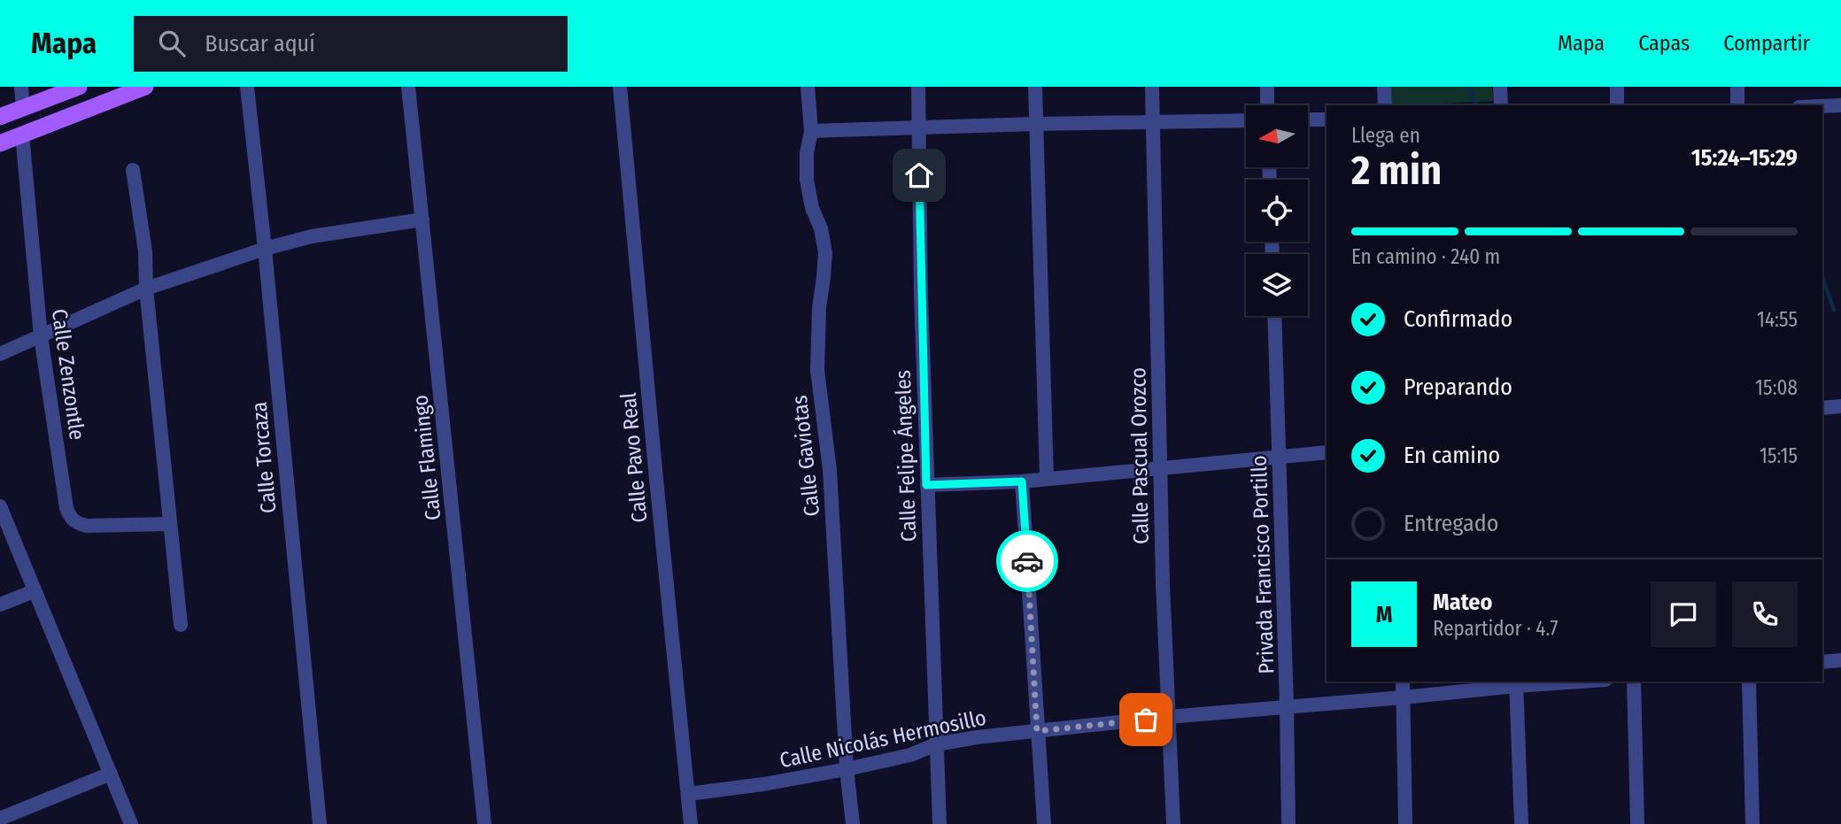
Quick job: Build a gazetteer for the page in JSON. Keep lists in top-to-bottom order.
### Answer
{
  "streets": {
    "street": [
      "Calle Zenzontle",
      "Calle Gaviotas",
      "Calle Felipe Ángeles",
      "Calle Pascual Orozco",
      "Calle Torcaza",
      "Calle Flamingo",
      "Calle Pavo Real",
      "Privada Francisco Portillo",
      "Calle Nicolás Hermosillo"
    ]
  },
  "crossings": [
    ["Calle Gaviotas", "Calle Nicolás Hermosillo"],
    ["Calle Felipe Ángeles", "Calle Nicolás Hermosillo"],
    ["Calle Pascual Orozco", "Calle Nicolás Hermosillo"],
    ["Calle Pavo Real", "Calle Nicolás Hermosillo"],
    ["Privada Francisco Portillo", "Calle Nicolás Hermosillo"]
  ],
  "north": "left",
  "page": {
    "header": "Mapa",
    "search": "Buscar aquí",
    "nav": ["Mapa", "Capas", "Compartir"],
    "heading": ["2 min", "Llega en", "15:24–15:29"],
    "panel": ["Mateo", "Repartidor · 4.7"],
    "bar": "En camino · 240 m",
    "list": [
      ["Confirmado", "14:55"],
      ["Preparando", "15:08"],
      ["En camino", "15:15"],
      "Entregado"
    ],
    "round": "M"
  }
}
